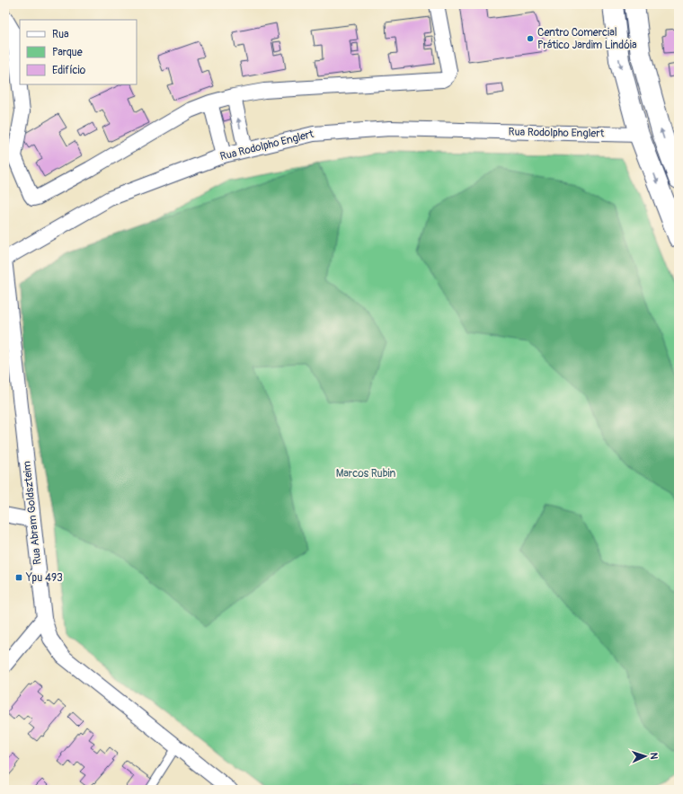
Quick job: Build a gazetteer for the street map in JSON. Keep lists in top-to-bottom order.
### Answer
{
  "streets": {
    "street": ["Rua Rodolpho Englert", "Rua Abram Goldszteim"]
  },
  "crossings": [
    ["Rua Rodolpho Englert", "Rua Abram Goldszteim"]
  ],
  "parks": ["Marcos Rubin"],
  "places": {
    "other": ["Centro Comercial Prático Jardim Lindóia"],
    "transit": ["Ypu 493"]
  },
  "legend": ["Rua", "Parque", "Edifício"],
  "north": "right"
}
